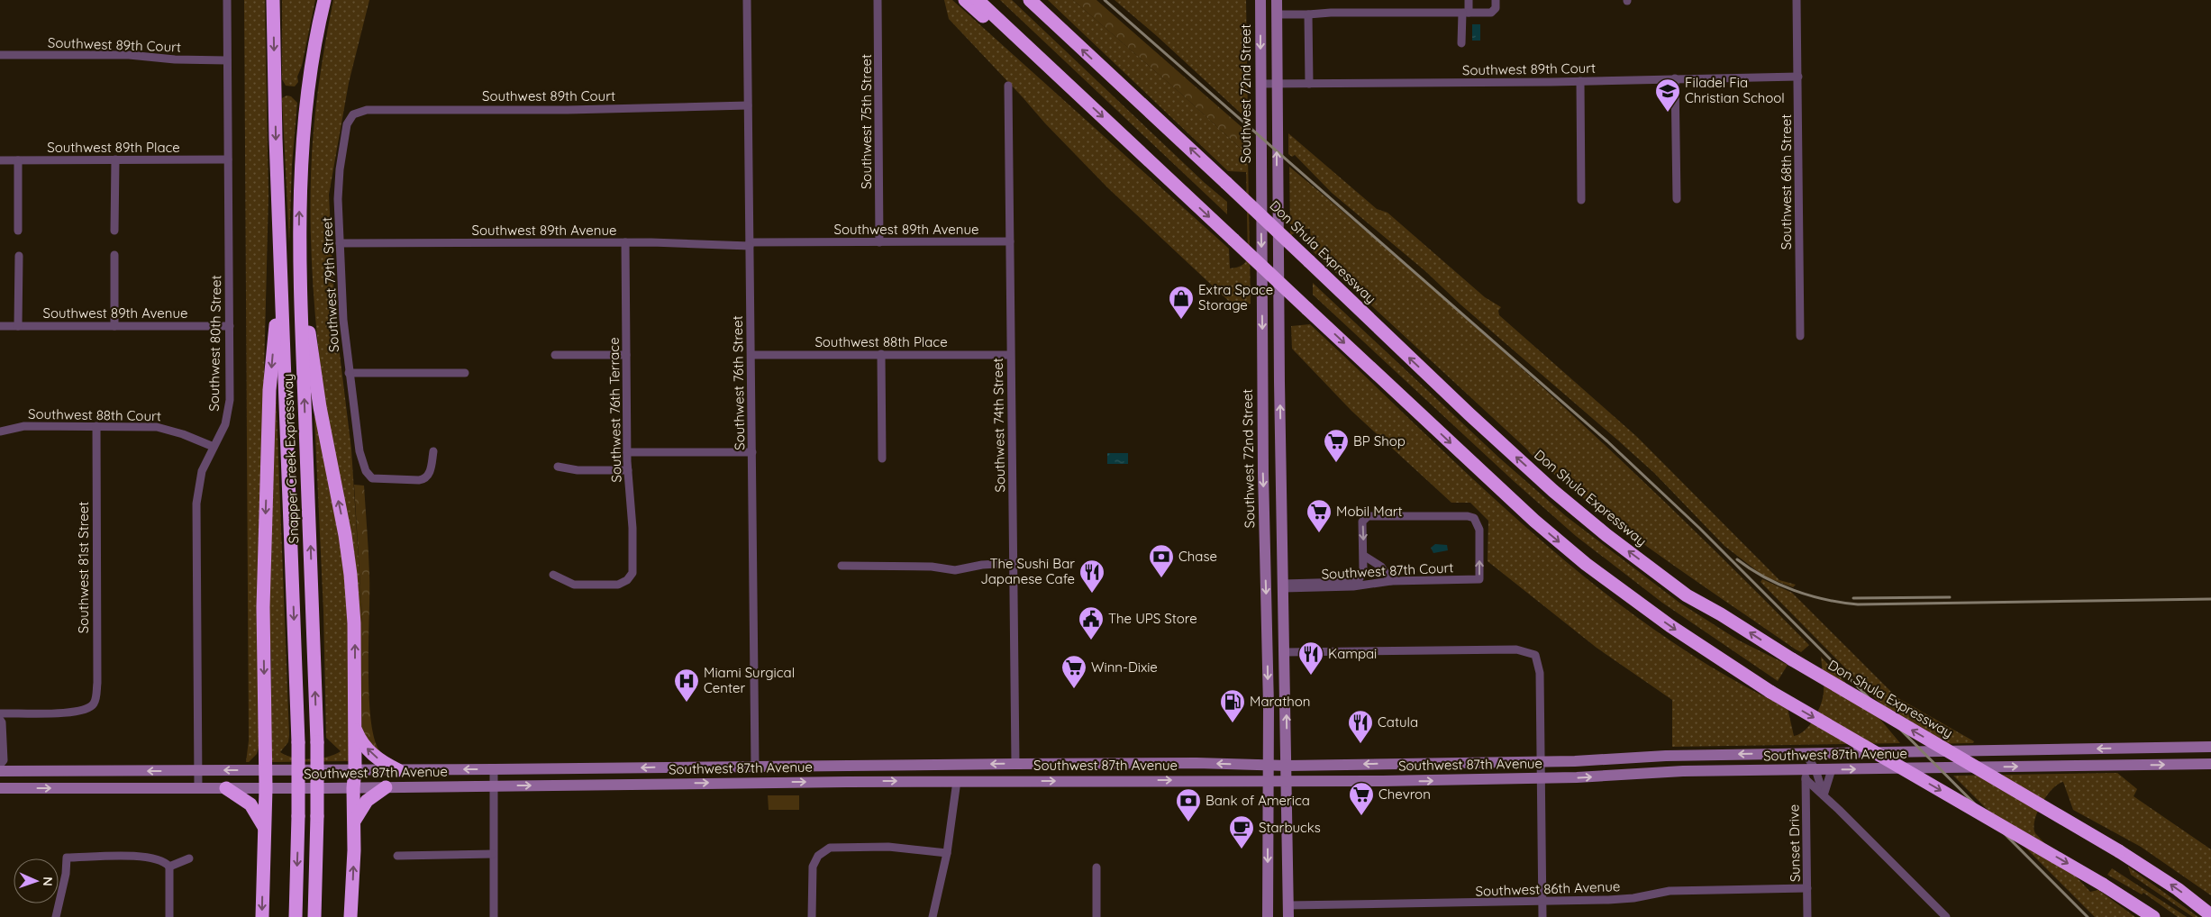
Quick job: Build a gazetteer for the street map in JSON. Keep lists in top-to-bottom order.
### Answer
{
  "streets": {
    "highway": ["Don Shula Expressway", "Snapper Creek Expressway"],
    "main road": ["Southwest 72nd Street", "Southwest 87th Avenue"],
    "street": [
      "Southwest 89th Court",
      "Southwest 75th Street",
      "Southwest 89th Place",
      "Southwest 68th Street",
      "Southwest 89th Avenue",
      "Southwest 79th Street",
      "Southwest 88th Place",
      "Southwest 80th Street",
      "Southwest 76th Street",
      "Southwest 76th Terrace",
      "Southwest 88th Court",
      "Southwest 74th Street",
      "Southwest 81st Street",
      "Southwest 87th Court",
      "Sunset Drive",
      "Southwest 86th Avenue"
    ]
  },
  "crossings": [
    ["Southwest 89th Court", "Southwest 72nd Street"],
    ["Southwest 89th Court", "Southwest 68th Street"],
    ["Southwest 89th Court", "Southwest 79th Street"],
    ["Southwest 89th Court", "Southwest 80th Street"],
    ["Southwest 89th Court", "Southwest 76th Street"],
    ["Southwest 72nd Street", "Southwest 87th Avenue"],
    ["Southwest 75th Street", "Southwest 89th Avenue"],
    ["Southwest 89th Place", "Southwest 80th Street"],
    ["Southwest 89th Avenue", "Southwest 79th Street"],
    ["Southwest 89th Avenue", "Southwest 80th Street"],
    ["Southwest 89th Avenue", "Southwest 76th Street"],
    ["Southwest 89th Avenue", "Southwest 76th Terrace"],
    ["Southwest 89th Avenue", "Southwest 74th Street"],
    ["Southwest 88th Place", "Southwest 76th Street"],
    ["Southwest 88th Place", "Southwest 74th Street"],
    ["Southwest 80th Street", "Southwest 88th Court"],
    ["Southwest 80th Street", "Southwest 87th Avenue"],
    ["Southwest 76th Street", "Southwest 87th Avenue"],
    ["Southwest 88th Court", "Southwest 81st Street"],
    ["Southwest 74th Street", "Southwest 87th Avenue"],
    ["Southwest 87th Avenue", "Sunset Drive"],
    ["Sunset Drive", "Southwest 86th Avenue"]
  ],
  "places": {
    "school or university": ["Filadel Fia Christian School"],
    "shop": ["Extra Space Storage"],
    "supermarket": [
      "BP Shop",
      "Mobil Mart",
      "Winn-Dixie",
      "Chevron"
    ],
    "bank": ["Chase", "Bank of America"],
    "restaurant": ["The Sushi Bar Japanese Cafe", "Kampai", "Catula"],
    "public building": ["The UPS Store"],
    "hospital": ["Miami Surgical Center"],
    "fuel station": ["Marathon"],
    "cafe": ["Starbucks"]
  },
  "north": "right"
}
